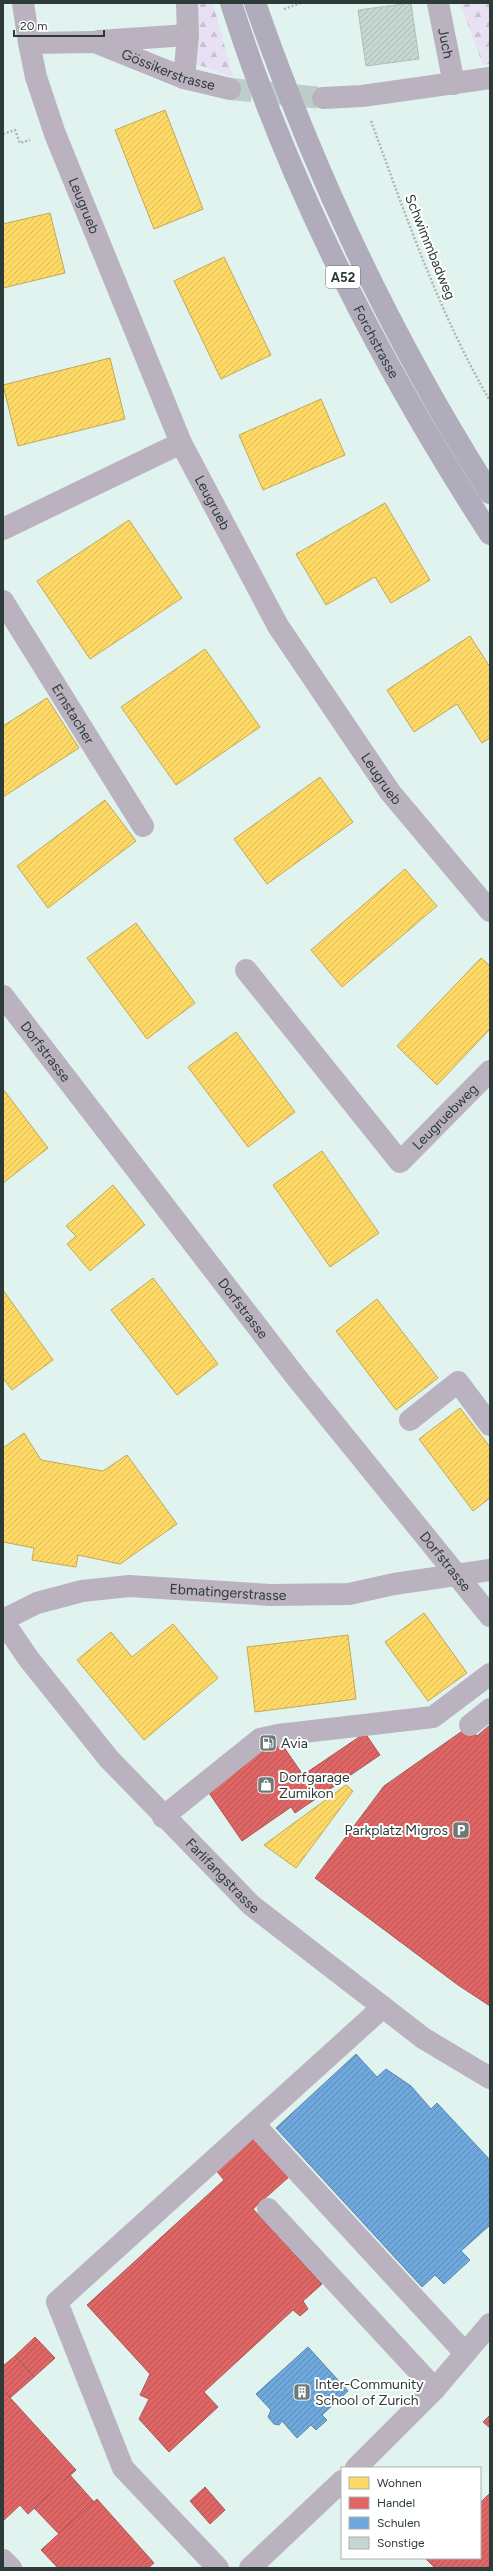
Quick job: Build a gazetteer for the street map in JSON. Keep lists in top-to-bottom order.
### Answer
{
  "streets": {
    "highway": ["A52", "Forchstrasse"],
    "street": [
      "Juch",
      "Gössikerstrasse",
      "Leugrueb",
      "Ernstacher",
      "Dorfstrasse",
      "Leugruebweg",
      "Ebmatingerstrasse",
      "Farlifangstrasse"
    ],
    "path": ["Schwimmbadweg"]
  },
  "crossings": [
    ["Gössikerstrasse", "Leugrueb"],
    ["Dorfstrasse", "Ebmatingerstrasse"],
    ["Ebmatingerstrasse", "Farlifangstrasse"]
  ],
  "places": {
    "fuel station": ["Avia"],
    "shop": ["Dorfgarage Zumikon"],
    "parking": ["Parkplatz Migros"],
    "building": ["Inter-Community School of Zurich"]
  },
  "legend": [
    "Wohnen",
    "Handel",
    "Schulen",
    "Sonstige"
  ],
  "scale_bar": "20 m"
}
